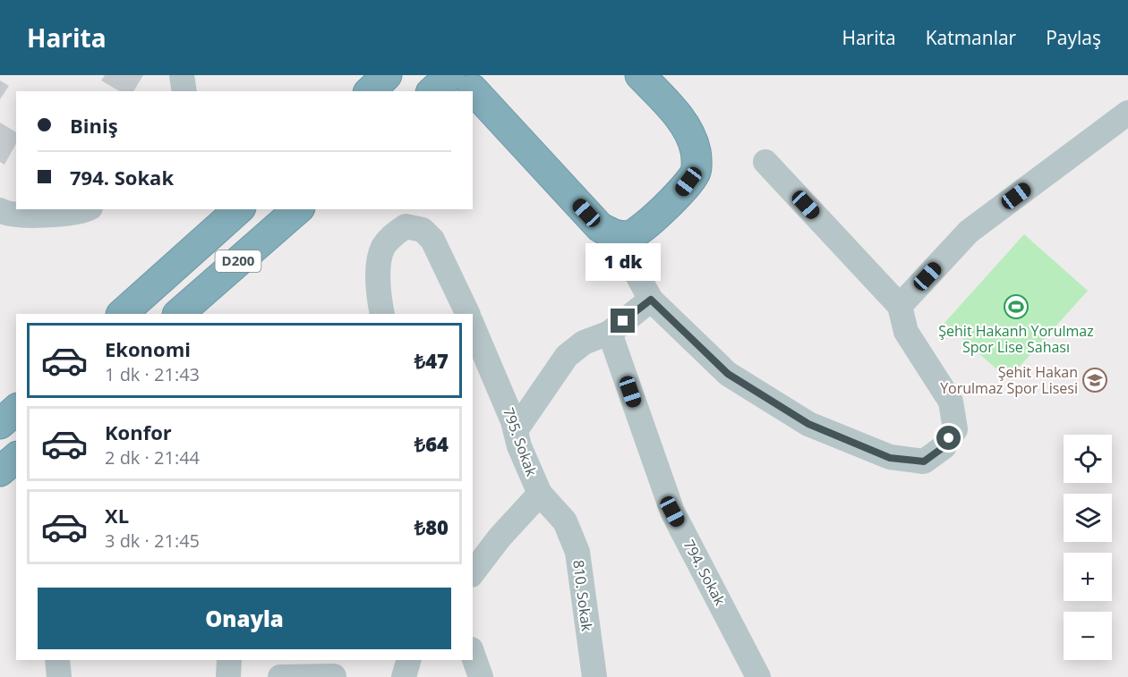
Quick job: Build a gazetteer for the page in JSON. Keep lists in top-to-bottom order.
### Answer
{
  "streets": {
    "highway": ["D200"],
    "street": ["795. Sokak", "794. Sokak", "810. Sokak"]
  },
  "crossings": [
    ["795. Sokak", "810. Sokak"]
  ],
  "places": {
    "sports": ["Şehit Hakanh Yorulmaz Spor Lise Sahası"],
    "school or university": ["Şehit Hakan Yorulmaz Spor Lisesi"]
  },
  "page": {
    "header": "Harita",
    "nav": ["Harita", "Katmanlar", "Paylaş"],
    "banner": ["Biniş", "794. Sokak"],
    "bubble": "1 dk",
    "list": [
      {
        "name": "Ekonomi",
        "note": "1 dk · 21:43",
        "value": "₺47"
      },
      {
        "name": "Konfor",
        "note": "2 dk · 21:44",
        "value": "₺64"
      },
      {
        "name": "XL",
        "note": "3 dk · 21:45",
        "value": "₺80"
      }
    ],
    "map_buttons": ["+", "−"],
    "buttons": "Onayla"
  }
}
